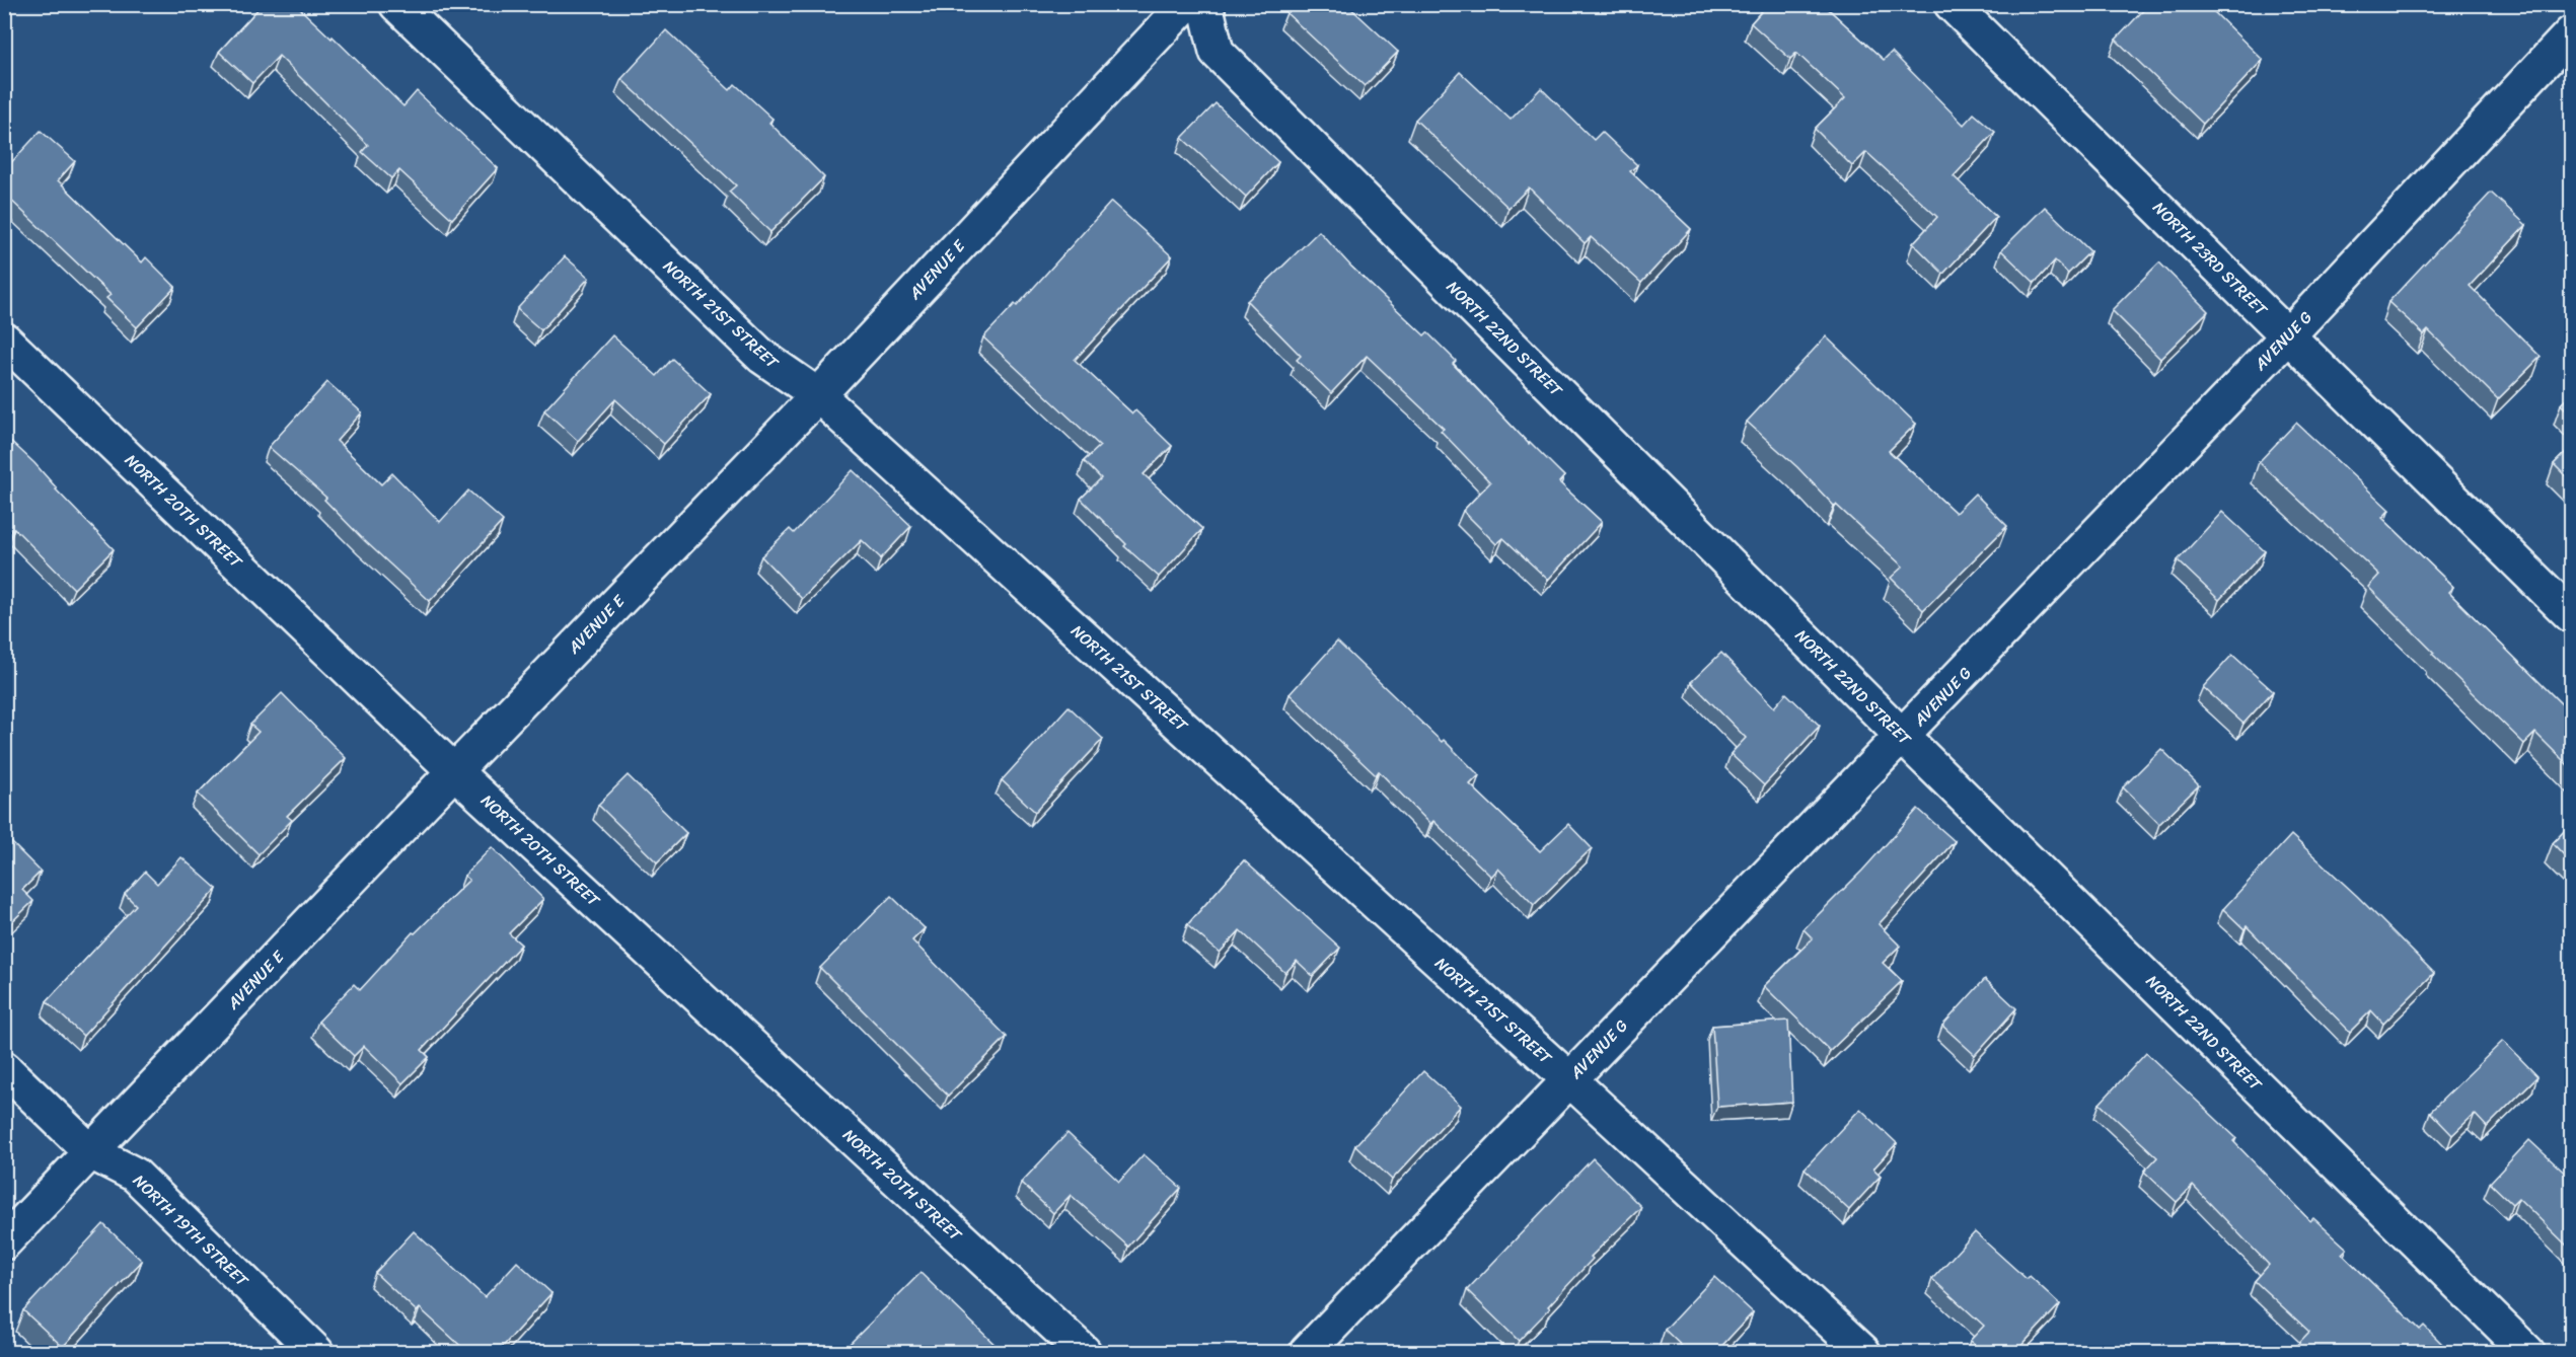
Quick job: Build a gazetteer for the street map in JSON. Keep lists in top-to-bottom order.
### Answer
{
  "streets": {
    "street": [
      "NORTH 23RD STREET",
      "AVENUE E",
      "NORTH 21ST STREET",
      "NORTH 22ND STREET",
      "AVENUE G",
      "NORTH 20TH STREET",
      "NORTH 19TH STREET"
    ]
  },
  "crossings": [
    ["NORTH 23RD STREET", "AVENUE G"],
    ["AVENUE E", "NORTH 21ST STREET"],
    ["AVENUE E", "NORTH 20TH STREET"],
    ["AVENUE E", "NORTH 19TH STREET"],
    ["NORTH 21ST STREET", "AVENUE G"],
    ["NORTH 22ND STREET", "AVENUE G"]
  ]
}
